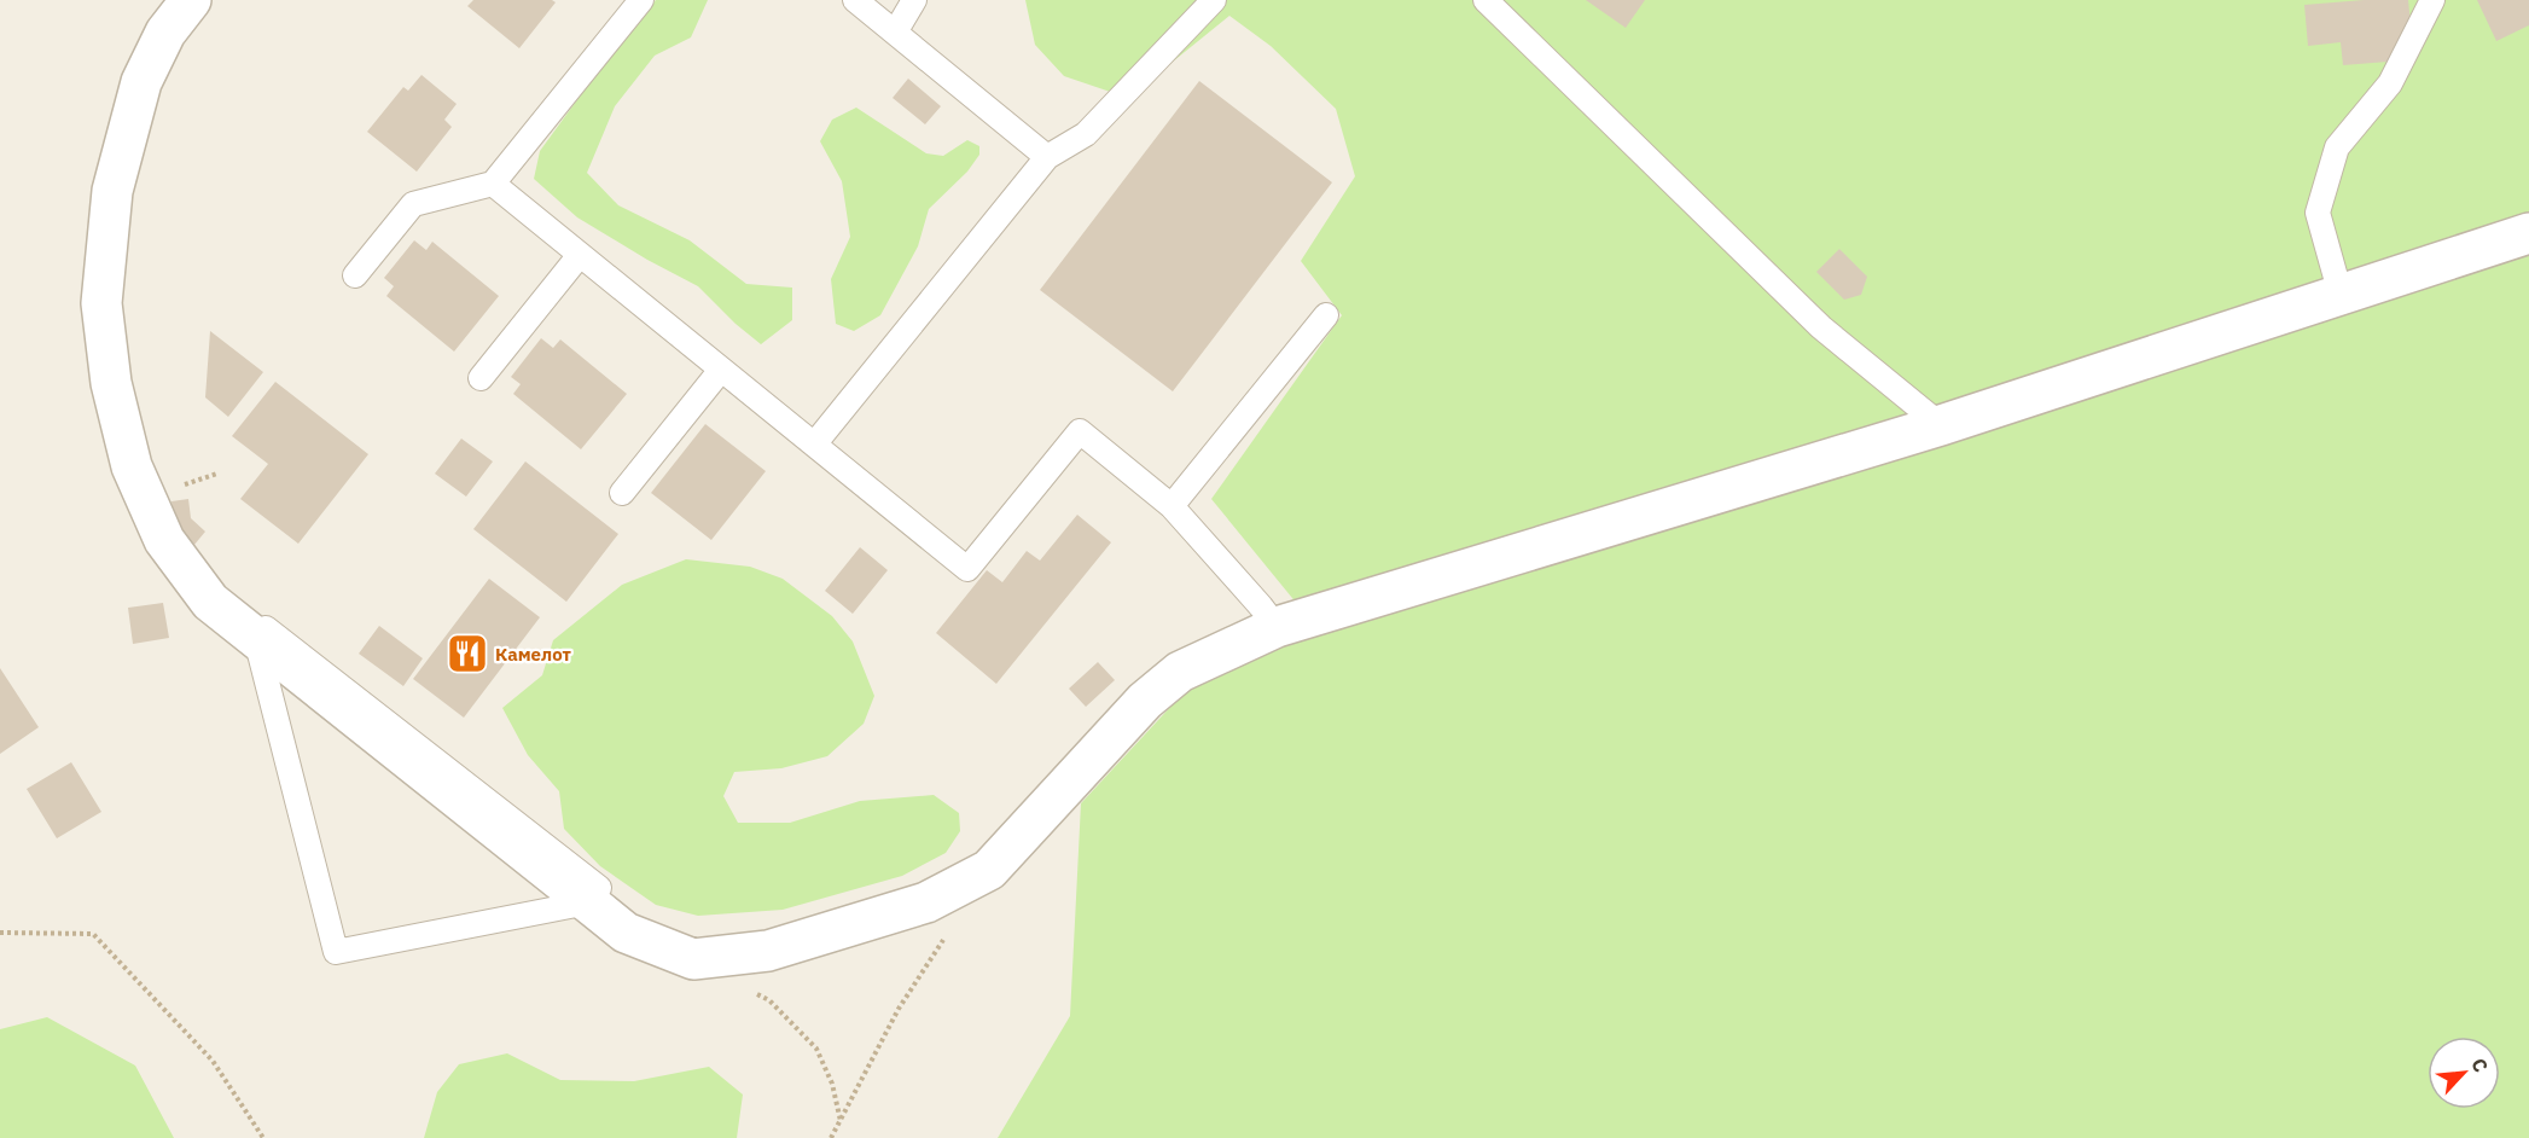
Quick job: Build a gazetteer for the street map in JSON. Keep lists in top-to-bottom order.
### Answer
{
  "places": {
    "restaurant": ["Камелот"]
  },
  "north": "top right"
}
